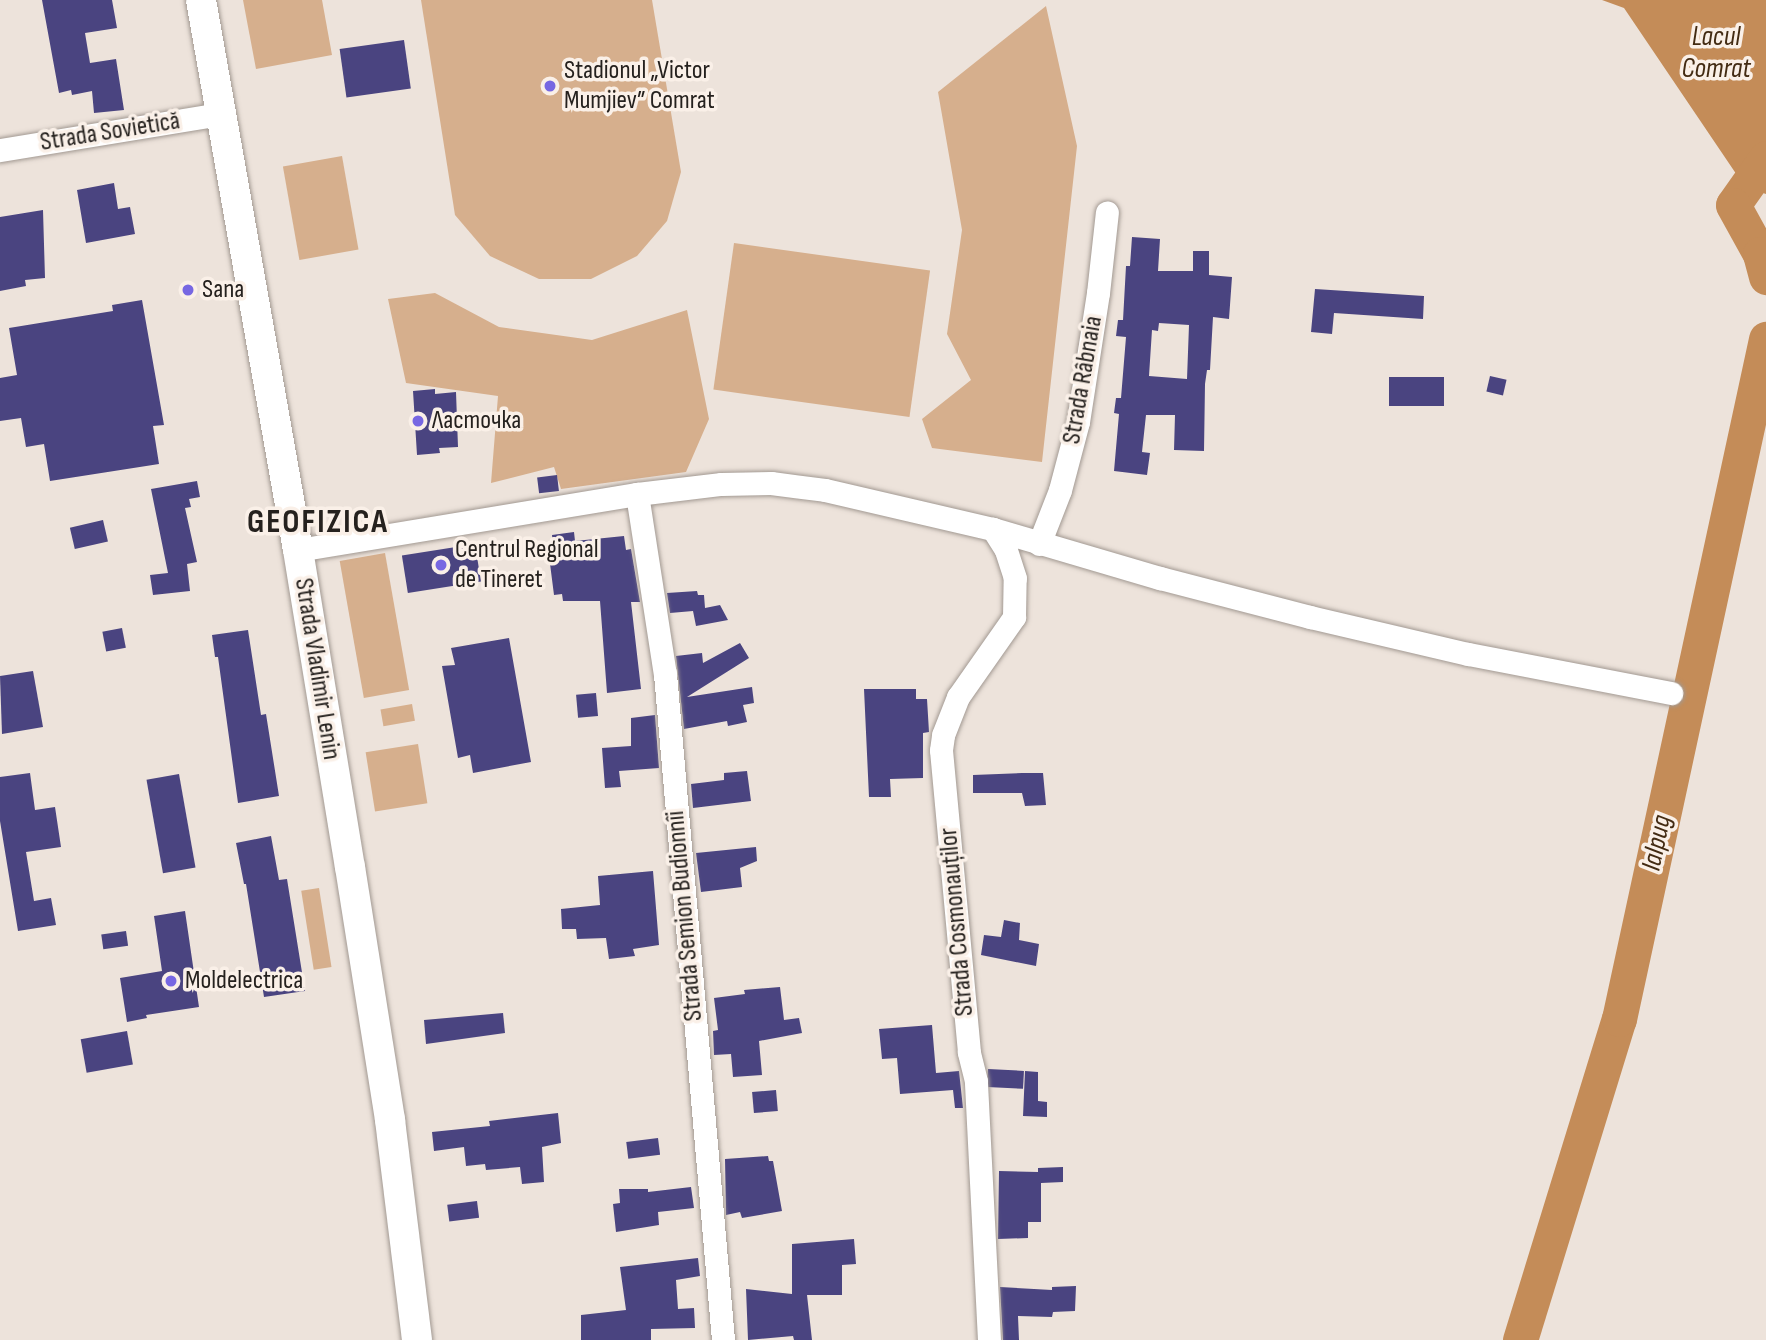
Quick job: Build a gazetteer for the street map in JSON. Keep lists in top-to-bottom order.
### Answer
{
  "streets": {
    "main road": ["Strada Vladimir Lenin"],
    "street": [
      "Strada Sovietică",
      "Strada Râbnaia",
      "Strada Semion Budionnîi",
      "Strada Cosmonauților"
    ]
  },
  "crossings": [
    ["Strada Sovietică", "Strada Vladimir Lenin"]
  ],
  "districts": ["GEOFIZICA"],
  "water": ["Lacul Comrat", "Ialpug"],
  "places": [
    "Stadionul „Victor Mumjiev” Comrat",
    "Sana",
    "Ласточка",
    "Centrul Regional de Tineret",
    "Moldelectrica"
  ]
}
